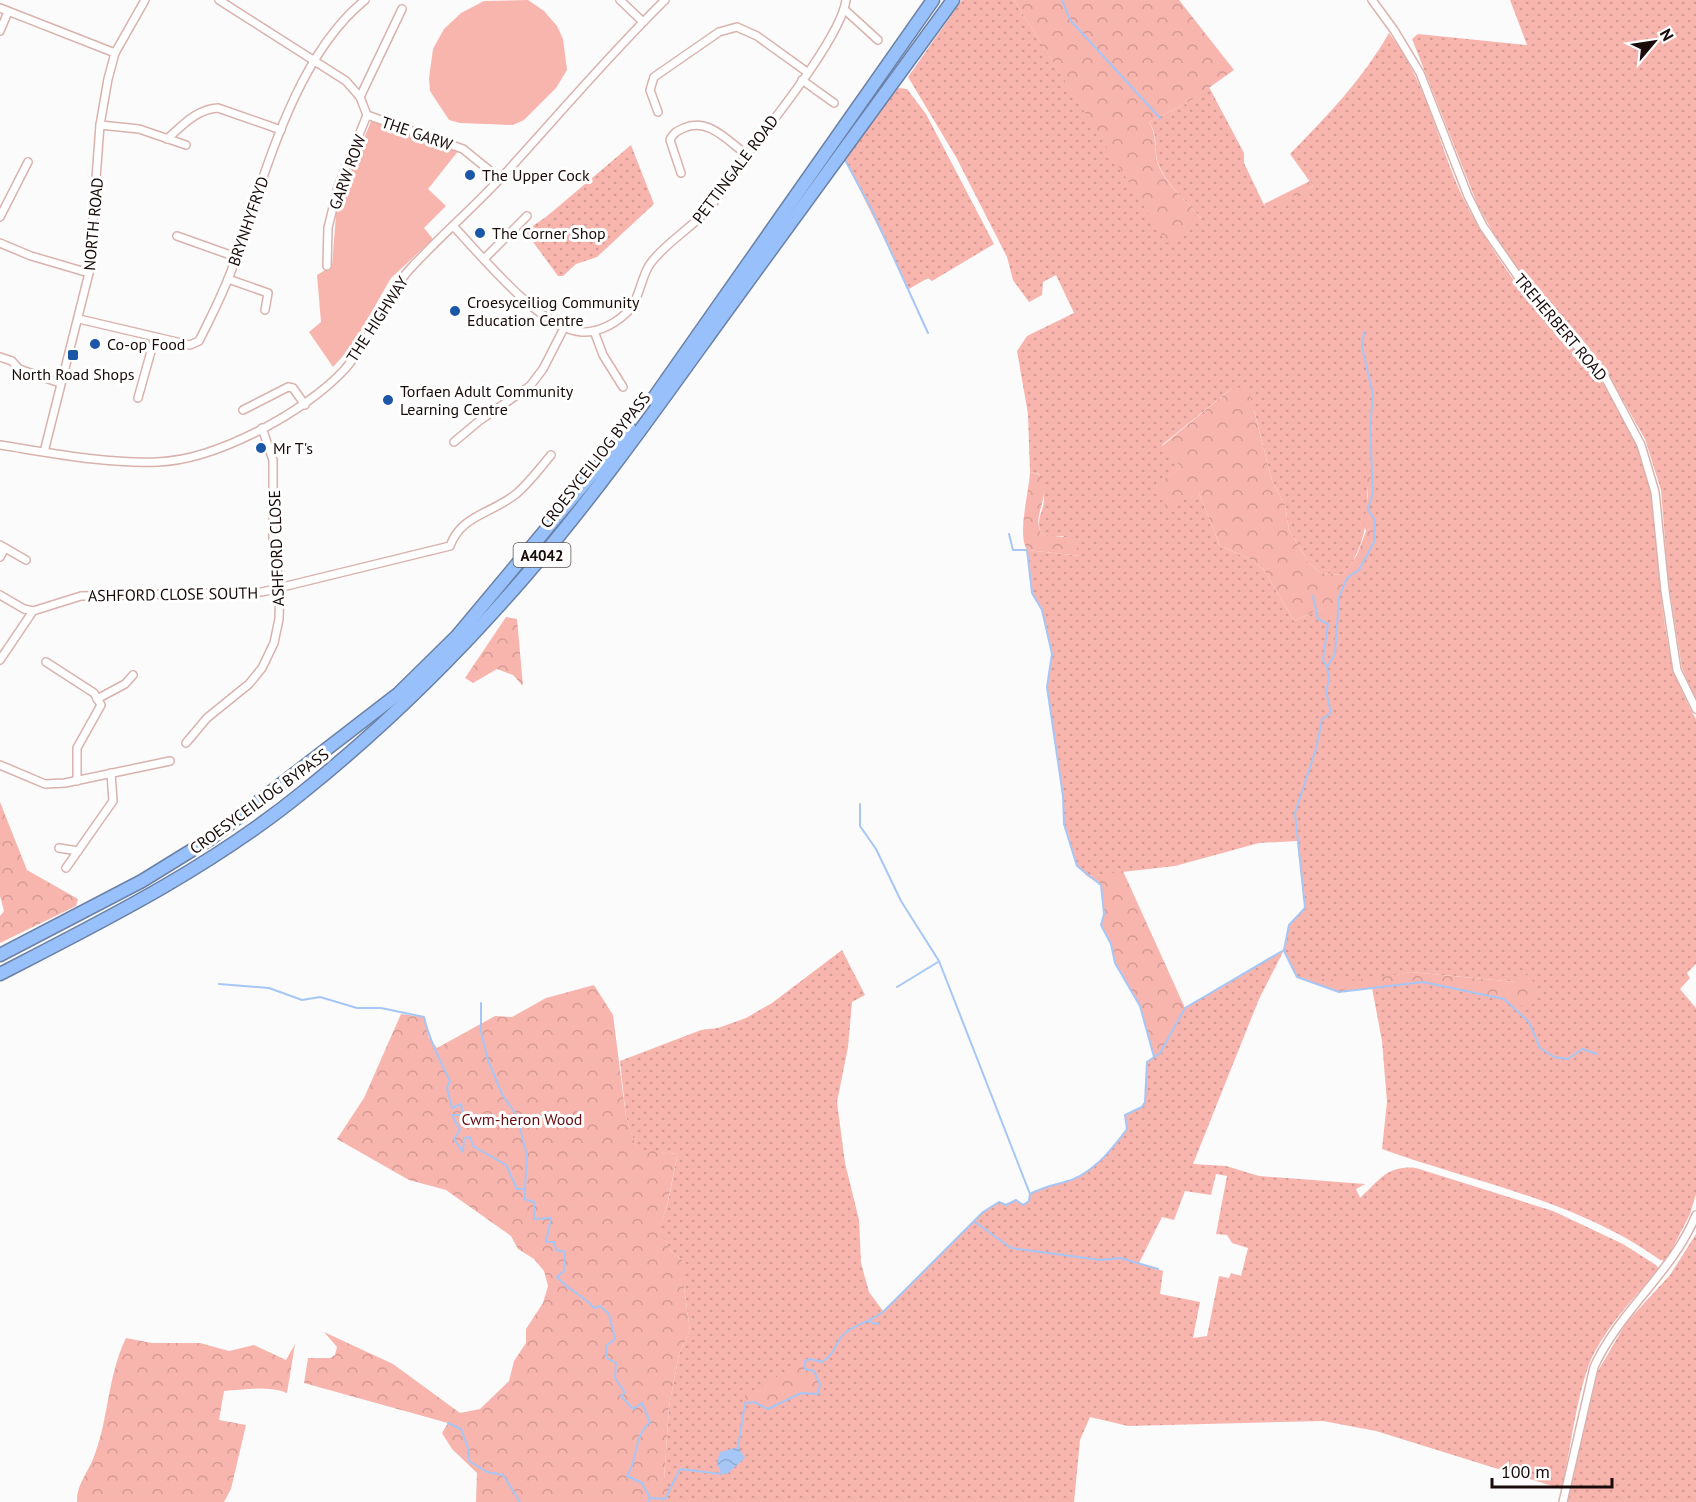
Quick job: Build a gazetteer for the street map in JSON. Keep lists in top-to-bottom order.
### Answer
{
  "streets": {
    "highway": ["CROESYCEILIOG BYPASS", "A4042"],
    "street": [
      "THE GARW",
      "PETTINGALE ROAD",
      "GARW ROW",
      "BRYNHYFRYD",
      "NORTH ROAD",
      "THE HIGHWAY",
      "TREHERBERT ROAD",
      "ASHFORD CLOSE",
      "ASHFORD CLOSE SOUTH"
    ]
  },
  "crossings": [
    ["THE GARW", "GARW ROW"],
    ["THE GARW", "BRYNHYFRYD"],
    ["THE GARW", "THE HIGHWAY"],
    ["BRYNHYFRYD", "NORTH ROAD"],
    ["NORTH ROAD", "THE HIGHWAY"],
    ["THE HIGHWAY", "ASHFORD CLOSE"],
    ["ASHFORD CLOSE", "ASHFORD CLOSE SOUTH"]
  ],
  "parks": ["Cwm-heron Wood"],
  "places": {
    "other": [
      "The Upper Cock",
      "The Corner Shop",
      "Croesyceiliog Community Education Centre",
      "Co-op Food",
      "Torfaen Adult Community Learning Centre",
      "Mr T's"
    ],
    "transit": ["North Road Shops"]
  },
  "scale_bar": "100 m",
  "north": "top right"
}
